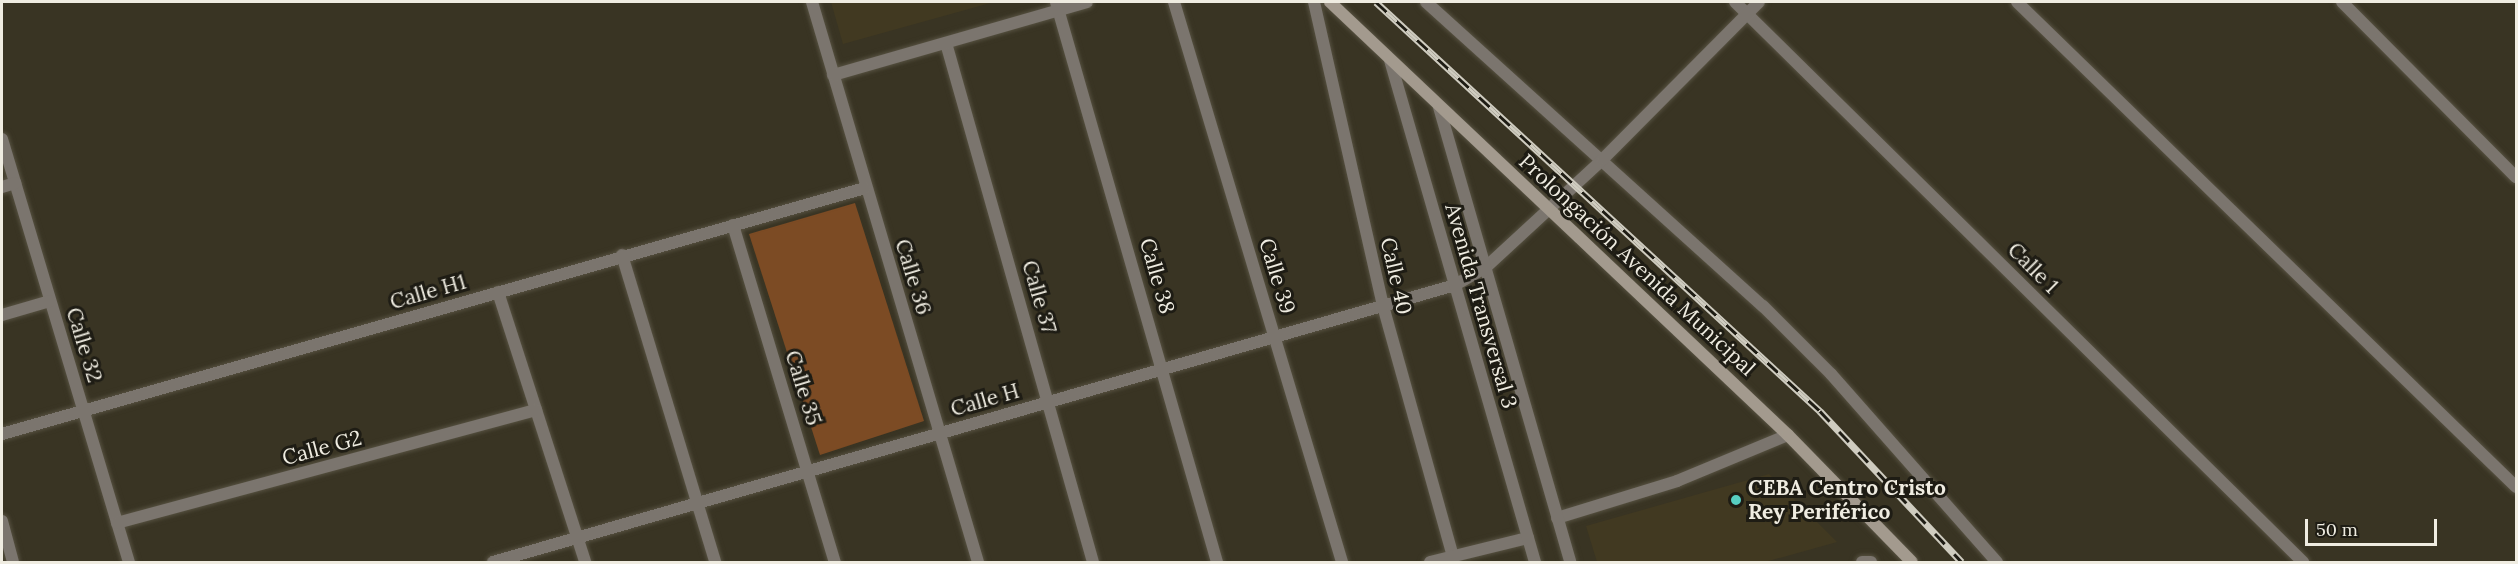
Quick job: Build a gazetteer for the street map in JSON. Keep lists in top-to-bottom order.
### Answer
{
  "streets": {
    "main road": ["Prolongación Avenida Municipal"],
    "street": [
      "Calle 1",
      "Calle 38",
      "Calle 39",
      "Calle 40",
      "Calle 36",
      "Calle H1",
      "Calle 37",
      "Avenida Transversal 3",
      "Calle 32",
      "Calle 35",
      "Calle H",
      "Calle G2"
    ]
  },
  "crossings": [
    ["Prolongación Avenida Municipal", "Avenida Transversal 3"],
    ["Prolongación Avenida Municipal", "Calle H"],
    ["Calle 1", "Calle H"],
    ["Calle 38", "Calle H"],
    ["Calle 39", "Calle H"],
    ["Calle 40", "Calle H"],
    ["Calle 36", "Calle H1"],
    ["Calle 36", "Calle H"],
    ["Calle H1", "Calle 32"],
    ["Calle H1", "Calle 35"],
    ["Calle 37", "Calle H"],
    ["Avenida Transversal 3", "Calle H"],
    ["Calle 32", "Calle G2"],
    ["Calle 35", "Calle H"]
  ],
  "places": ["CEBA Centro Cristo Rey Periférico"],
  "scale_bar": "50 m"
}
